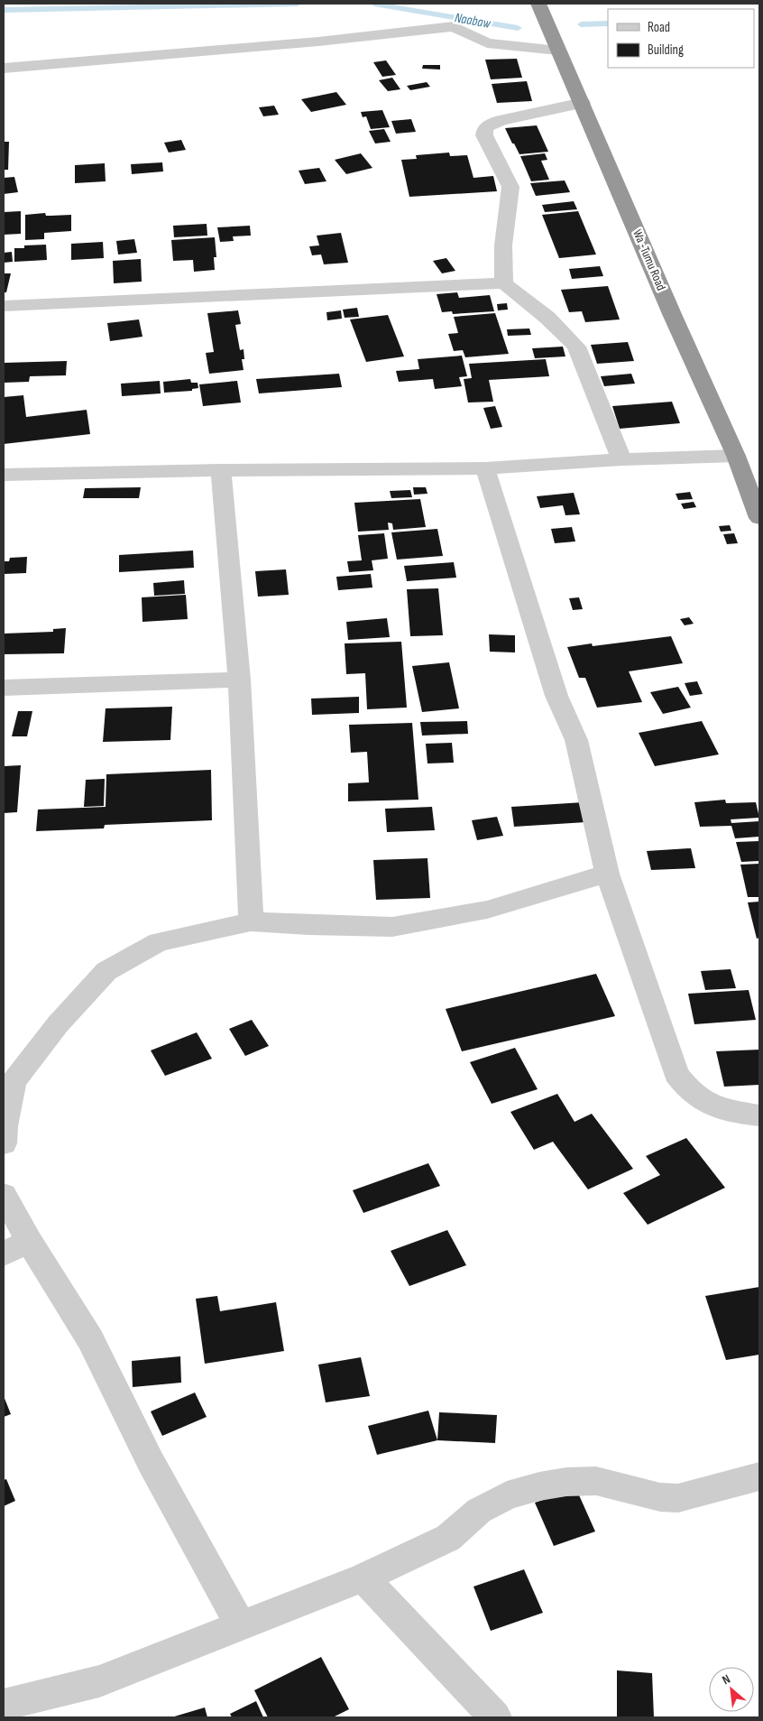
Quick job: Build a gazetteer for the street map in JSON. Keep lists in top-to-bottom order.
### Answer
{
  "streets": {
    "highway": ["Wa -Tumu Road"]
  },
  "water": ["Naabaw"],
  "legend": ["Road", "Building"],
  "north": "top left"
}
